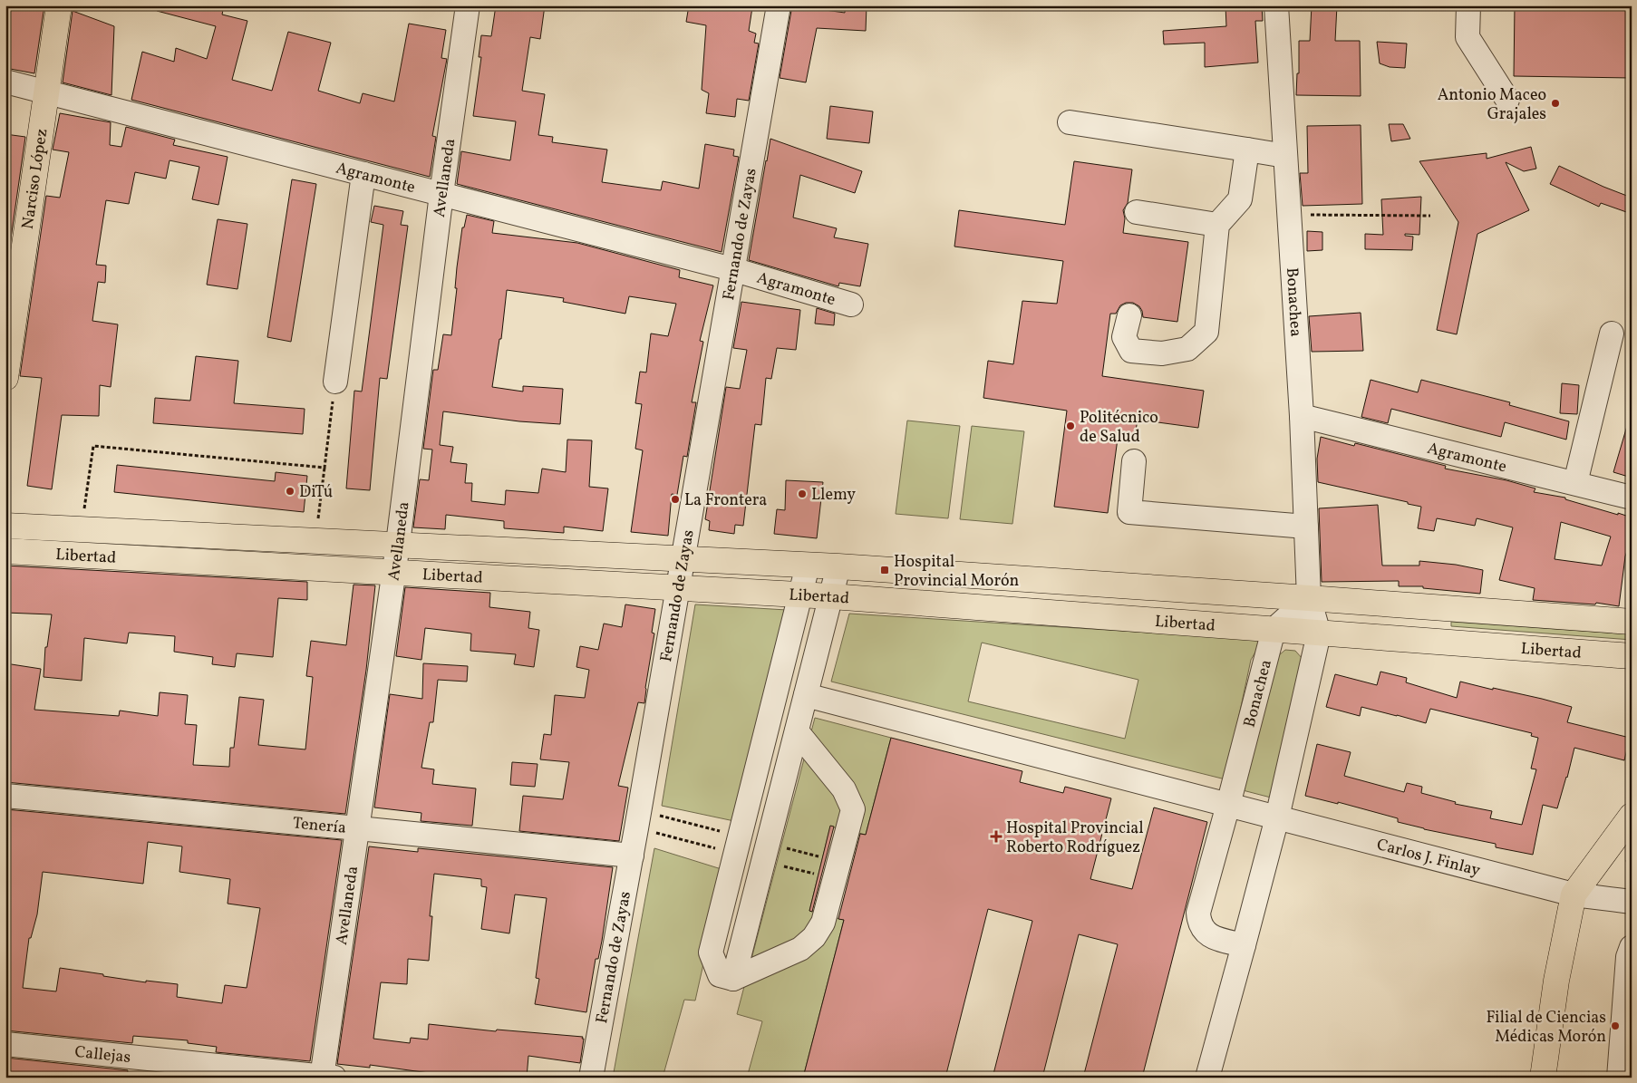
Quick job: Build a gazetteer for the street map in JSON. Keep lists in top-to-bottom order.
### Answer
{
  "streets": {
    "main road": ["Narciso López", "Libertad"],
    "street": [
      "Agramonte",
      "Avellaneda",
      "Fernando de Zayas",
      "Bonachea",
      "Tenería",
      "Carlos J. Finlay",
      "Callejas"
    ]
  },
  "crossings": [
    ["Agramonte", "Avellaneda"],
    ["Agramonte", "Narciso López"],
    ["Agramonte", "Fernando de Zayas"],
    ["Agramonte", "Bonachea"],
    ["Avellaneda", "Libertad"],
    ["Avellaneda", "Tenería"],
    ["Avellaneda", "Callejas"],
    ["Fernando de Zayas", "Libertad"],
    ["Fernando de Zayas", "Tenería"],
    ["Bonachea", "Libertad"],
    ["Bonachea", "Carlos J. Finlay"]
  ],
  "places": {
    "other": [
      "Antonio Maceo Grajales",
      "Politécnico de Salud",
      "DiTú",
      "Llemy",
      "La Frontera",
      "Filial de Ciencias Médicas Morón"
    ],
    "transit": ["Hospital Provincial Morón"],
    "health": ["Hospital Provincial Roberto Rodríguez"]
  }
}
